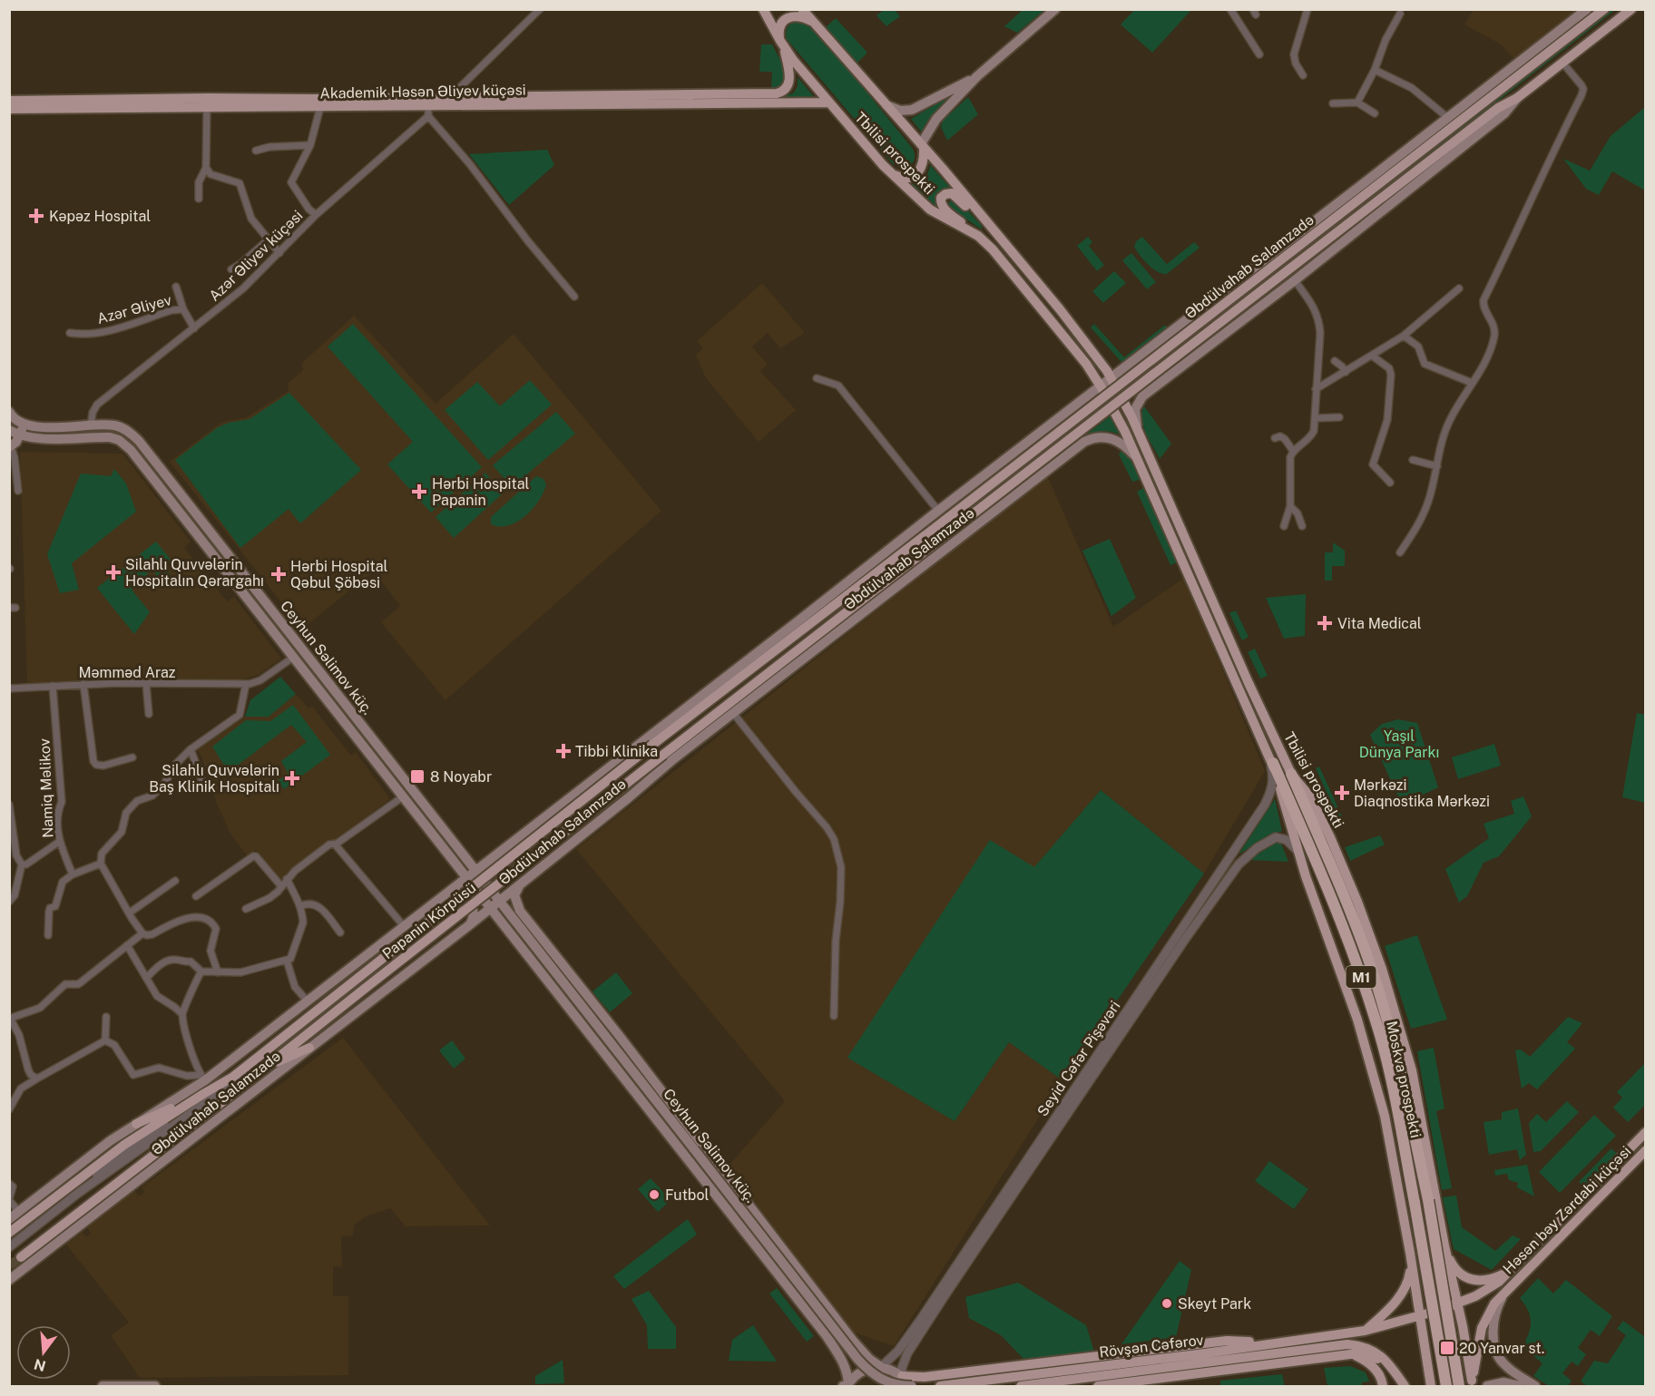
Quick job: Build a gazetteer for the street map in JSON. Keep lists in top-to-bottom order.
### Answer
{
  "streets": {
    "highway": ["M1", "Moskva prospekti"],
    "main road": [
      "Akademik Həsən Əliyev küçəsi",
      "Tbilisi prospekti",
      "Əbdülvahab Salamzadə",
      "Ceyhun Səlimov küç.",
      "Papanin Körpüsü",
      "Həsən bəy Zərdabi küçəsi",
      "Rövşən Cəfərov"
    ],
    "street": [
      "Azər Əliyev küçəsi",
      "Azər Əliyev",
      "Məmməd Araz",
      "Namiq Məlikov",
      "Seyid Cəfər Pişəvəri"
    ]
  },
  "crossings": [
    ["Akademik Həsən Əliyev küçəsi", "Tbilisi prospekti"],
    ["Tbilisi prospekti", "Əbdülvahab Salamzadə"],
    ["Tbilisi prospekti", "Seyid Cəfər Pişəvəri"],
    ["Tbilisi prospekti", "Moskva prospekti"],
    ["Azər Əliyev küçəsi", "Azər Əliyev"],
    ["Azər Əliyev küçəsi", "Ceyhun Səlimov küç."],
    ["Əbdülvahab Salamzadə", "Ceyhun Səlimov küç."],
    ["Əbdülvahab Salamzadə", "Papanin Körpüsü"],
    ["Ceyhun Səlimov küç.", "Seyid Cəfər Pişəvəri"],
    ["Məmməd Araz", "Namiq Məlikov"],
    ["Seyid Cəfər Pişəvəri", "Moskva prospekti"],
    ["Həsən bəy Zərdabi küçəsi", "Rövşən Cəfərov"]
  ],
  "parks": ["Yaşıl Dünya Parkı"],
  "places": {
    "health": [
      "Kəpəz Hospital",
      "Hərbi Hospital Papanin",
      "Silahlı Quvvələrin Hospitalın Qərargahı",
      "Hərbi Hospital Qəbul Şöbəsi",
      "Vita Medical",
      "Tibbi Klinika",
      "Silahlı Quvvələrin Baş Klinik Hospitalı",
      "Mərkəzi Diaqnostika Mərkəzi"
    ],
    "transit": ["8 Noyabr", "20 Yanvar st."],
    "other": ["Futbol", "Skeyt Park"]
  },
  "north": "bottom"
}
